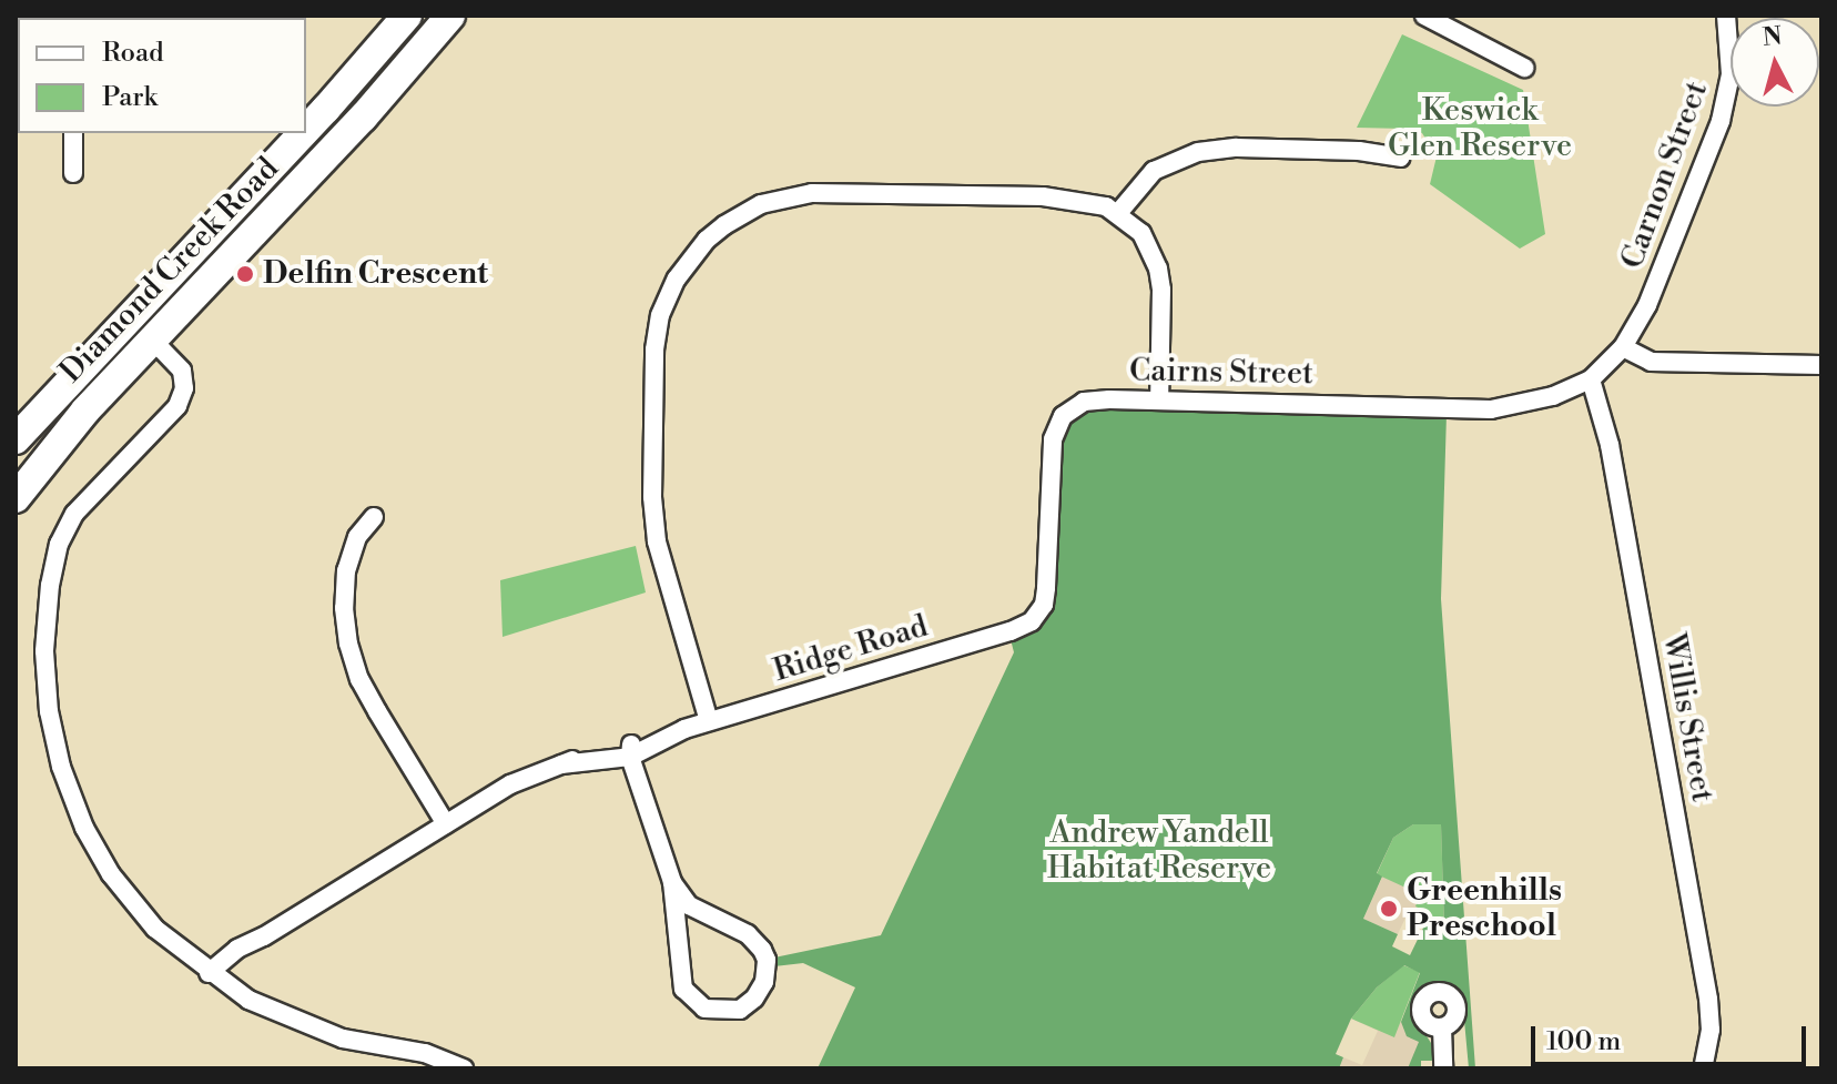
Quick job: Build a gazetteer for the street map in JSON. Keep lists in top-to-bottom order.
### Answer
{
  "streets": {
    "main road": ["Diamond Creek Road"],
    "street": [
      "Carnon Street",
      "Cairns Street",
      "Ridge Road",
      "Willis Street"
    ]
  },
  "crossings": [
    ["Cairns Street", "Ridge Road"],
    ["Cairns Street", "Willis Street"]
  ],
  "parks": ["Keswick Glen Reserve", "Andrew Yandell Habitat Reserve"],
  "places": ["Delfin Crescent", "Greenhills Preschool"],
  "legend": ["Road", "Park"],
  "scale_bar": "100 m",
  "north": "top"
}
